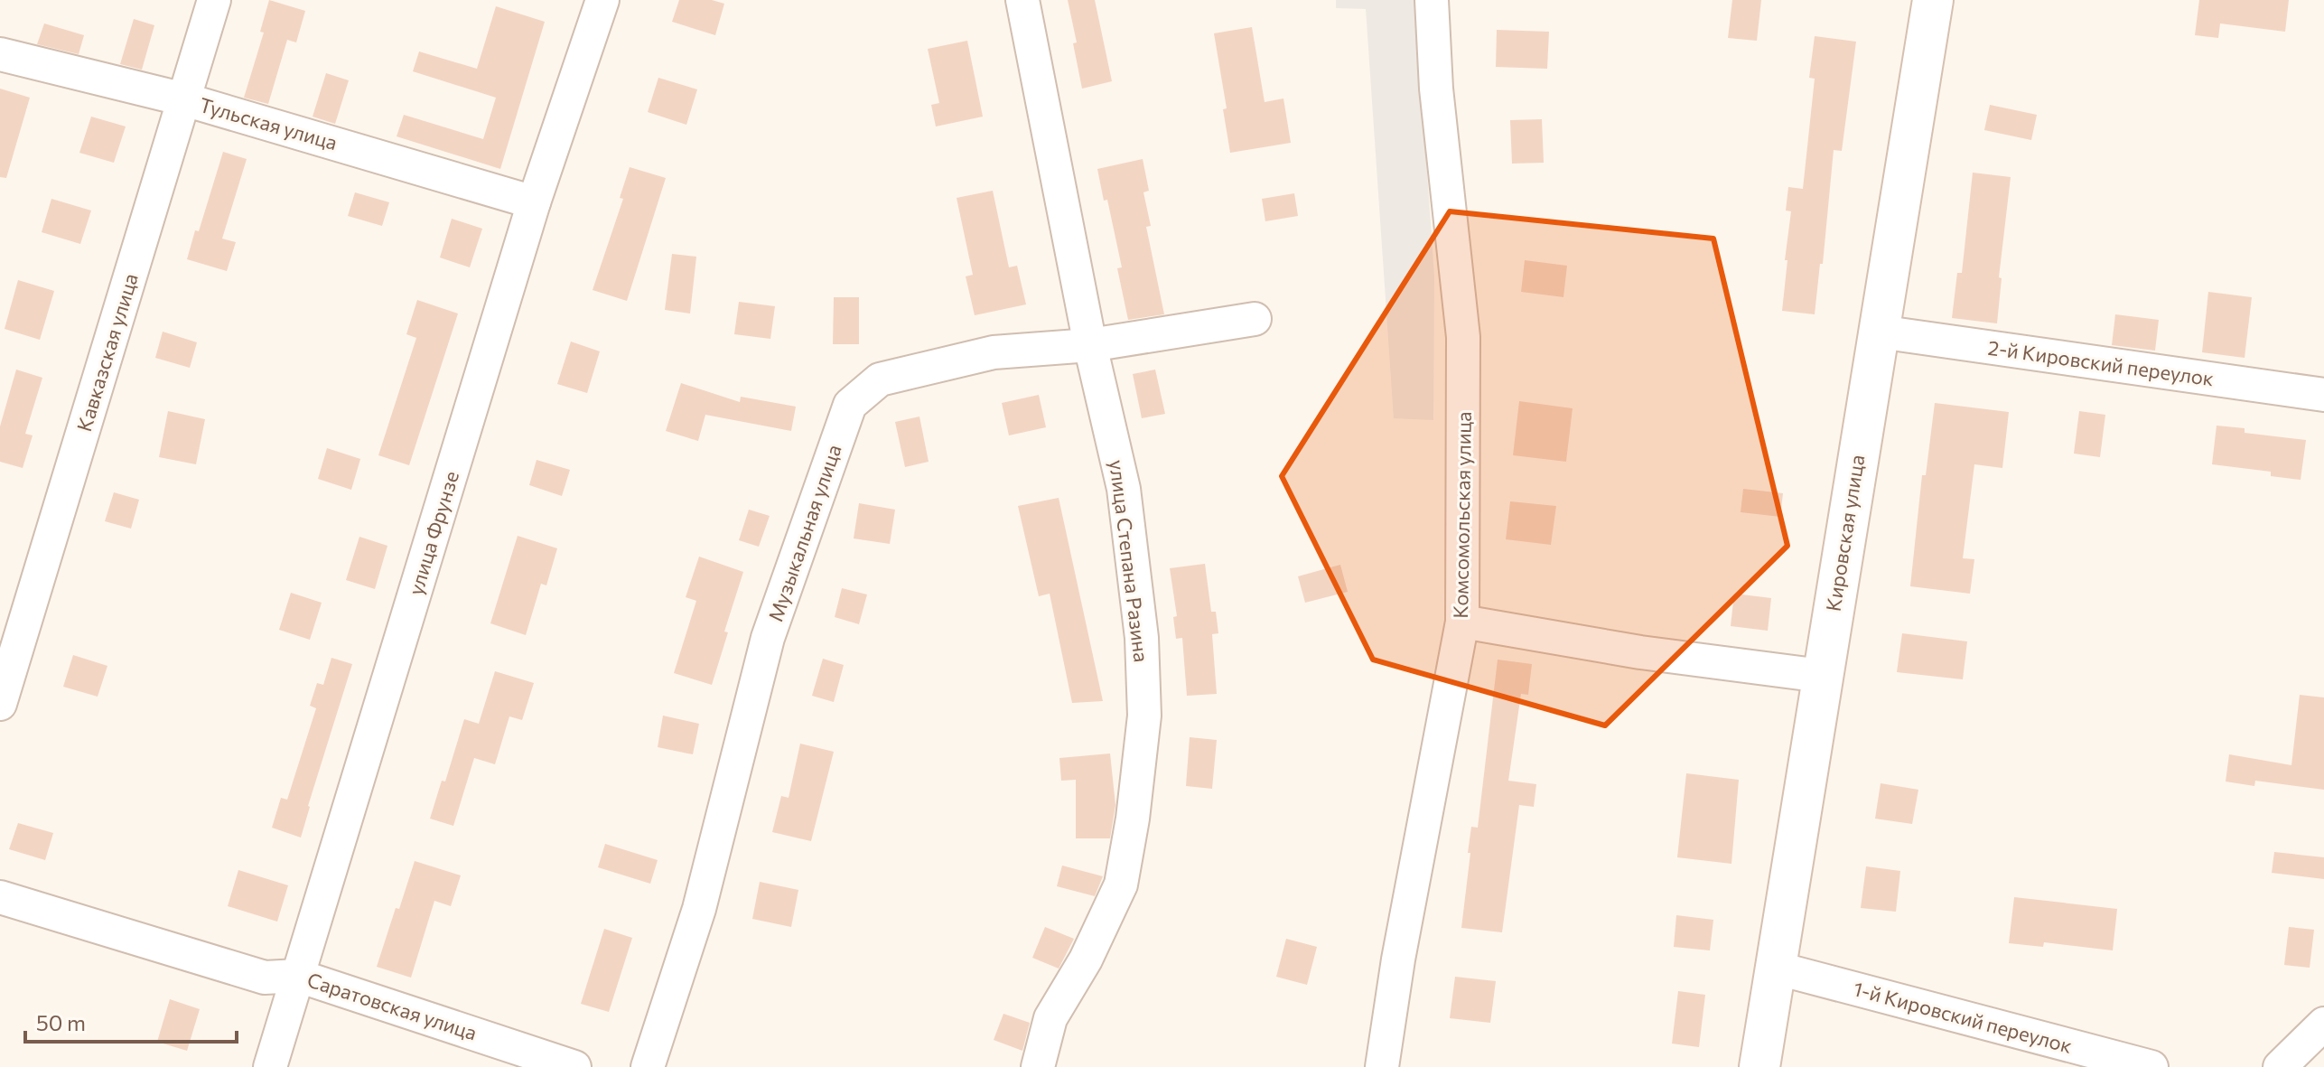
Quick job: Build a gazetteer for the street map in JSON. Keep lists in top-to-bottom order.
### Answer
{
  "streets": {
    "main road": ["Кировская улица"],
    "street": [
      "Тульская улица",
      "Кавказская улица",
      "2-й Кировский переулок",
      "Комсомольская улица",
      "улица Фрунзе",
      "Музыкальная улица",
      "улица Степана Разина",
      "Саратовская улица",
      "1-й Кировский переулок"
    ]
  },
  "crossings": [
    ["Тульская улица", "Кавказская улица"],
    ["Тульская улица", "улица Фрунзе"],
    ["2-й Кировский переулок", "Кировская улица"],
    ["улица Фрунзе", "Саратовская улица"],
    ["Музыкальная улица", "улица Степана Разина"],
    ["Кировская улица", "1-й Кировский переулок"]
  ],
  "scale_bar": "50 m"
}
